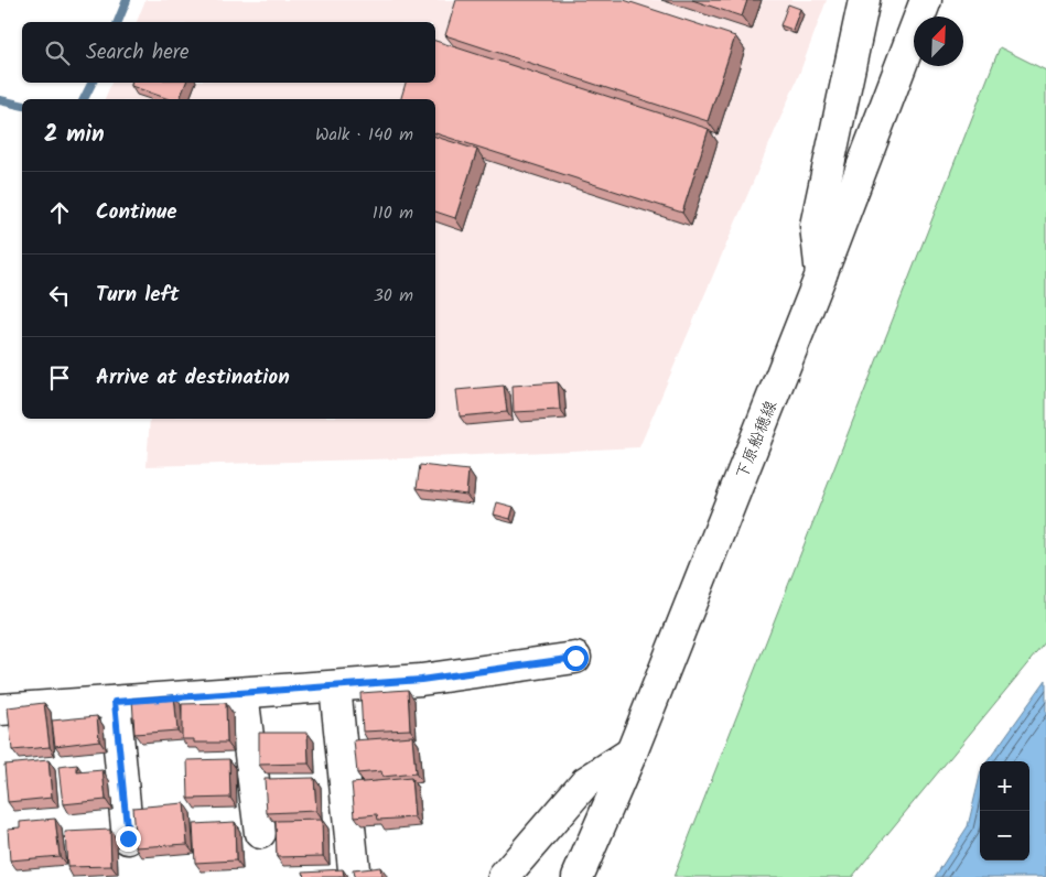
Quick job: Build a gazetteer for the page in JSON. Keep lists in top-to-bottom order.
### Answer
{
  "streets": {
    "street": ["下原船穂線"]
  },
  "north": "top right",
  "page": {
    "search": "Search here",
    "heading": ["2 min", "Walk · 140 m"],
    "list": [
      ["Continue", "110 m"],
      ["Turn left", "30 m"],
      "Arrive at destination"
    ],
    "map_buttons": ["+", "−"]
  }
}
